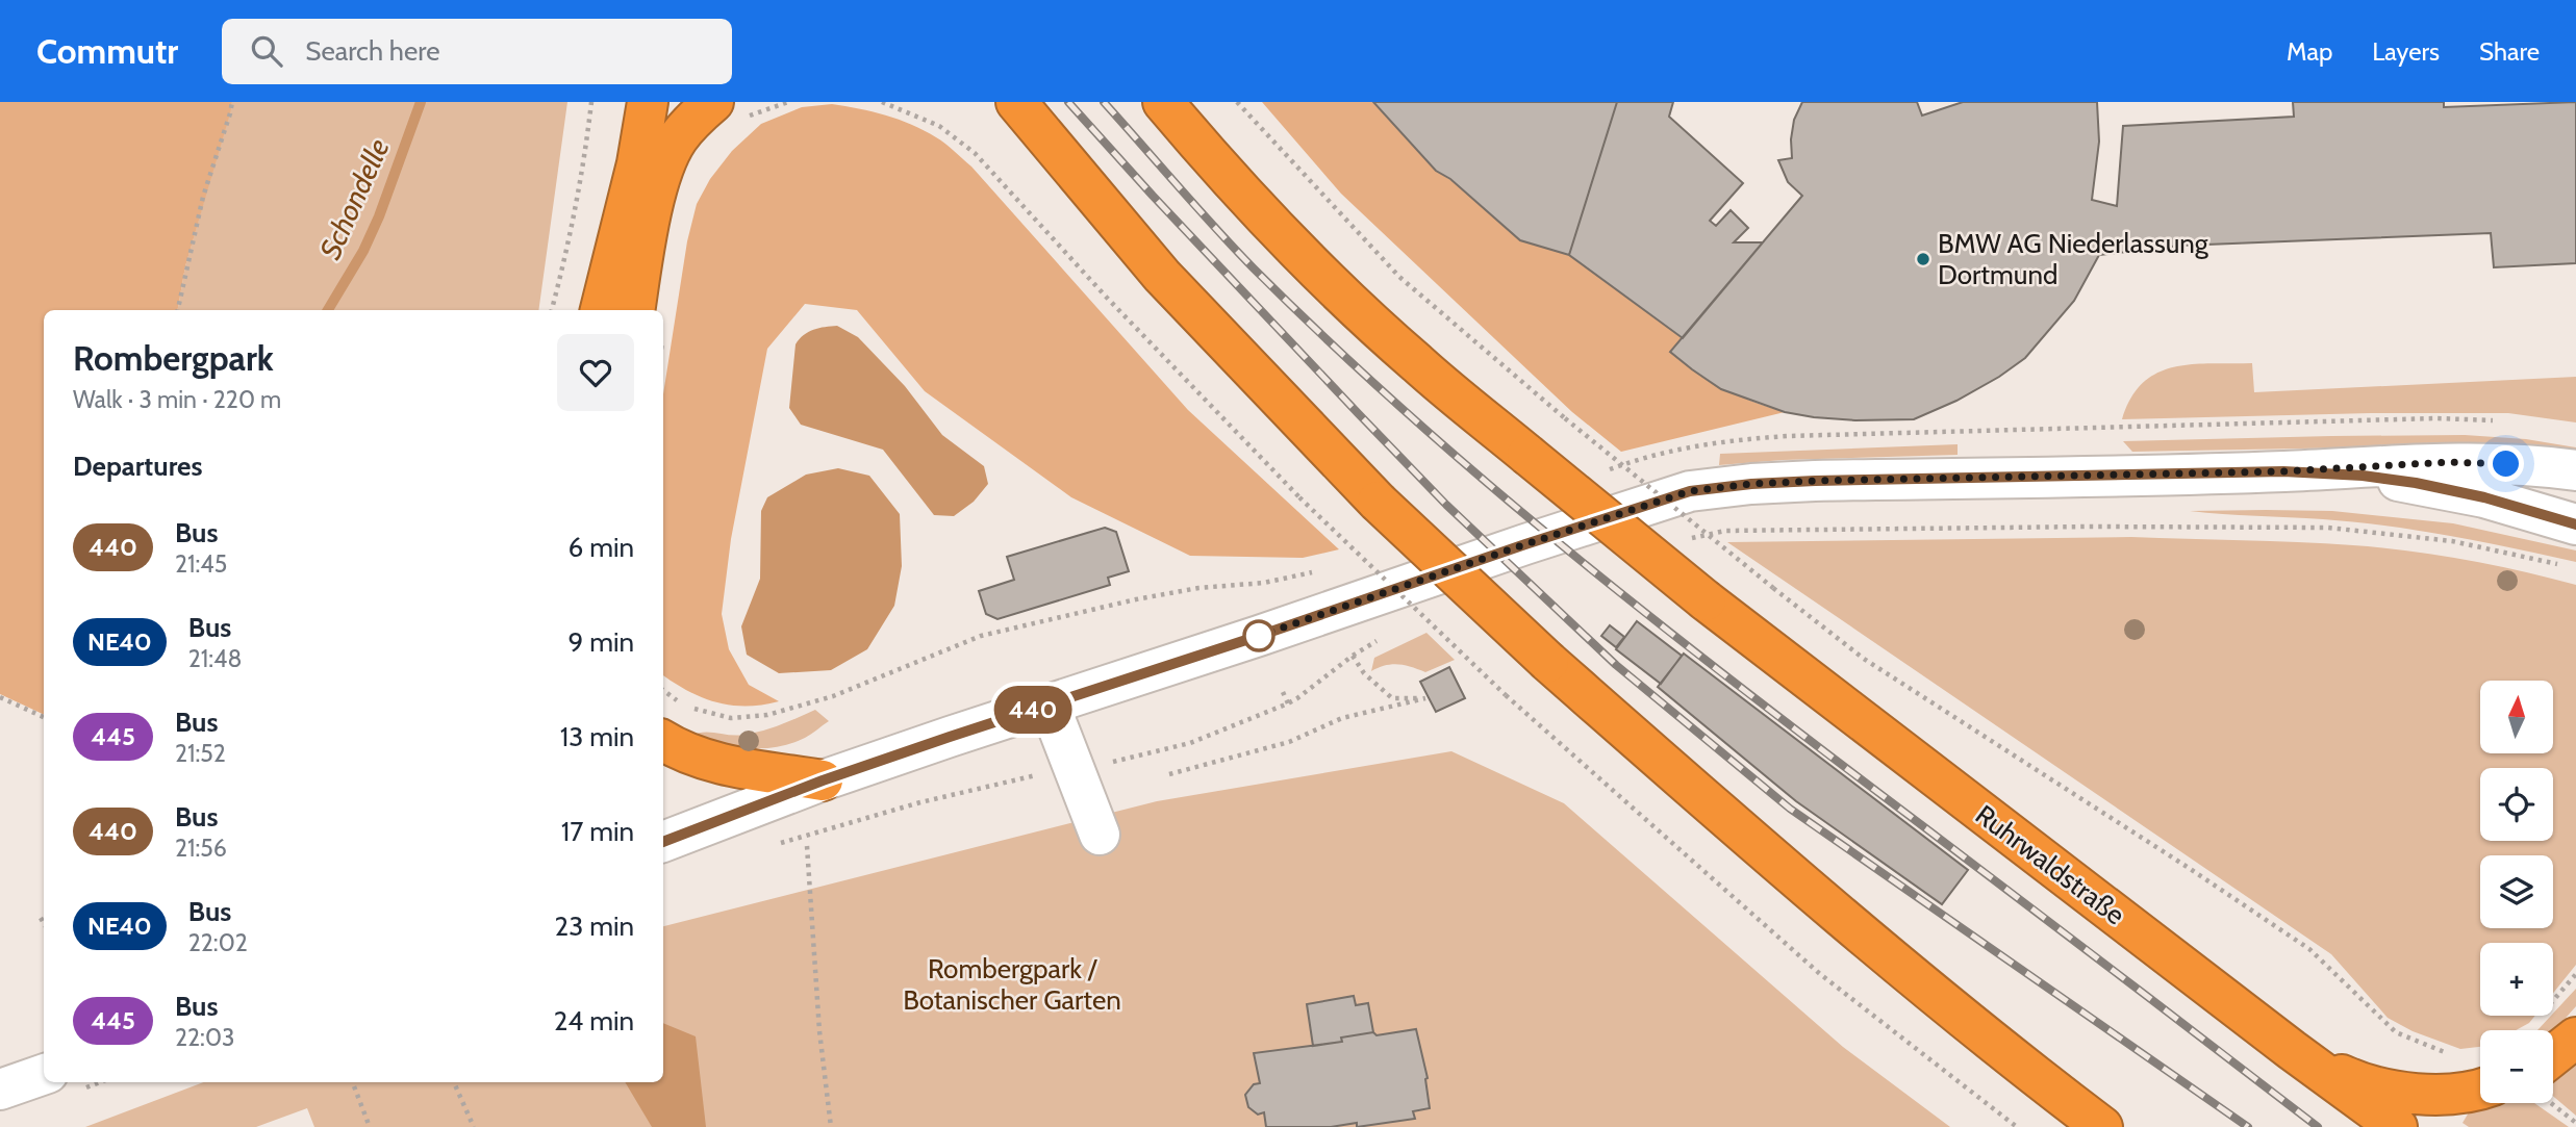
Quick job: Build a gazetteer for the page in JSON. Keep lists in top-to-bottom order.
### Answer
{
  "streets": {
    "highway": ["Ruhrwaldstraße"]
  },
  "water": ["Schondelle"],
  "parks": ["Rombergpark / Botanischer Garten"],
  "places": ["BMW AG Niederlassung Dortmund"],
  "lines": ["bus line 440"],
  "north": "top",
  "page": {
    "header": "Commutr",
    "search": "Search here",
    "nav": ["Map", "Layers", "Share"],
    "on_map": "440",
    "heading": [
      ["Rombergpark", "Walk · 3 min · 220 m"],
      "Departures"
    ],
    "list": [
      {
        "mark": "440",
        "name": "Bus",
        "note": "21:45",
        "value": "6 min"
      },
      {
        "mark": "NE40",
        "name": "Bus",
        "note": "21:48",
        "value": "9 min"
      },
      {
        "mark": "445",
        "name": "Bus",
        "note": "21:52",
        "value": "13 min"
      },
      {
        "mark": "440",
        "name": "Bus",
        "note": "21:56",
        "value": "17 min"
      },
      {
        "mark": "NE40",
        "name": "Bus",
        "note": "22:02",
        "value": "23 min"
      },
      {
        "mark": "445",
        "name": "Bus",
        "note": "22:03",
        "value": "24 min"
      }
    ],
    "map_buttons": ["+", "−"]
  }
}
